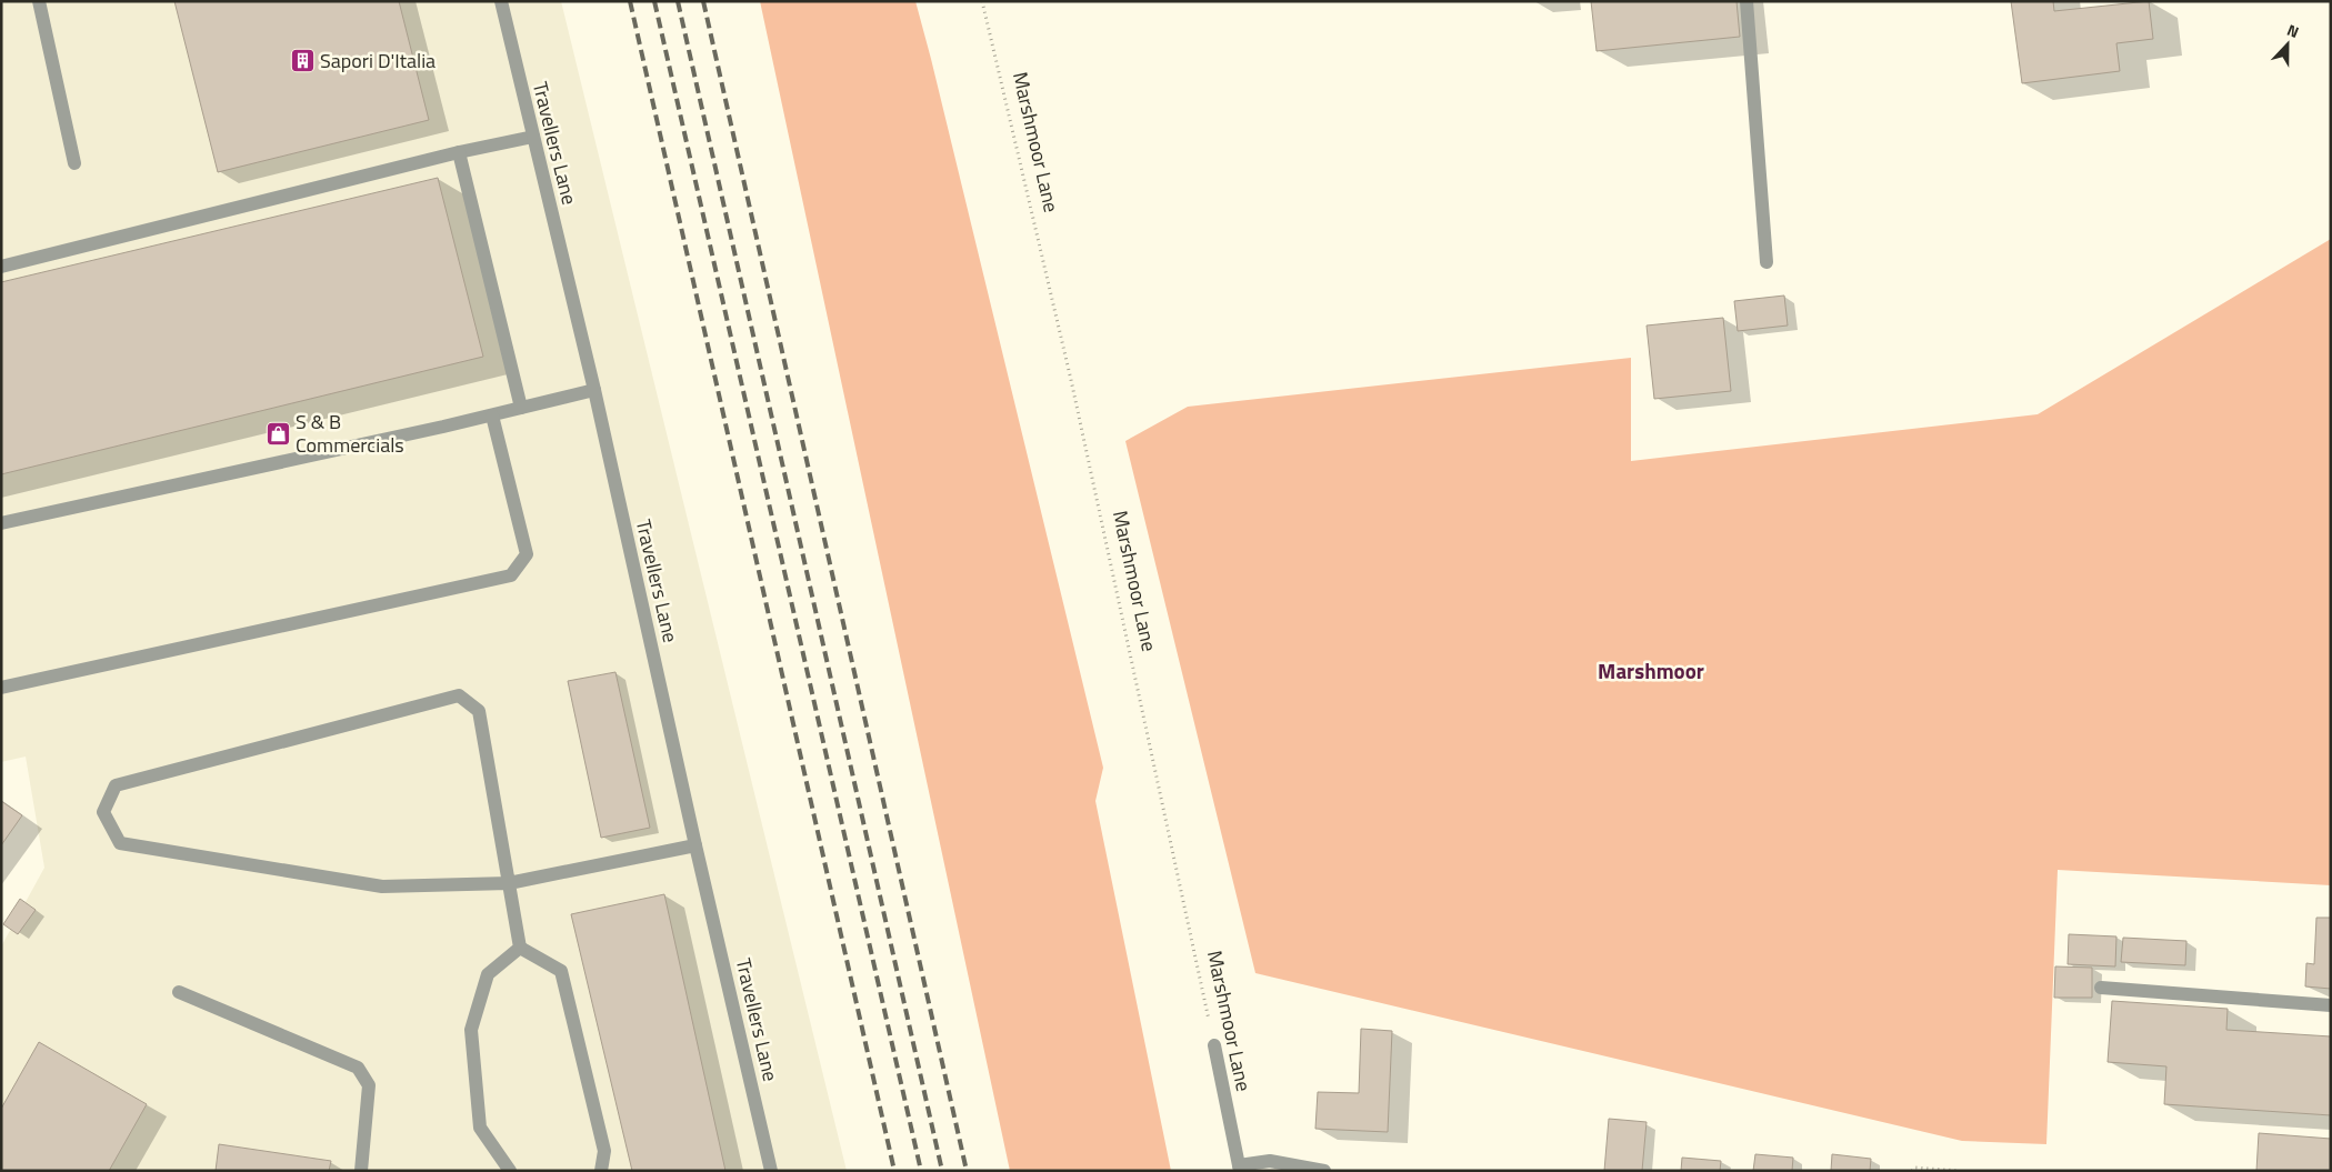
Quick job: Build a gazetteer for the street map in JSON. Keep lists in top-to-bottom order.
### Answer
{
  "streets": {
    "street": ["Marshmoor Lane", "Travellers Lane"]
  },
  "districts": ["Marshmoor"],
  "places": {
    "building": ["Sapori D'Italia"],
    "shop": ["S & B Commercials"]
  },
  "north": "top"
}
